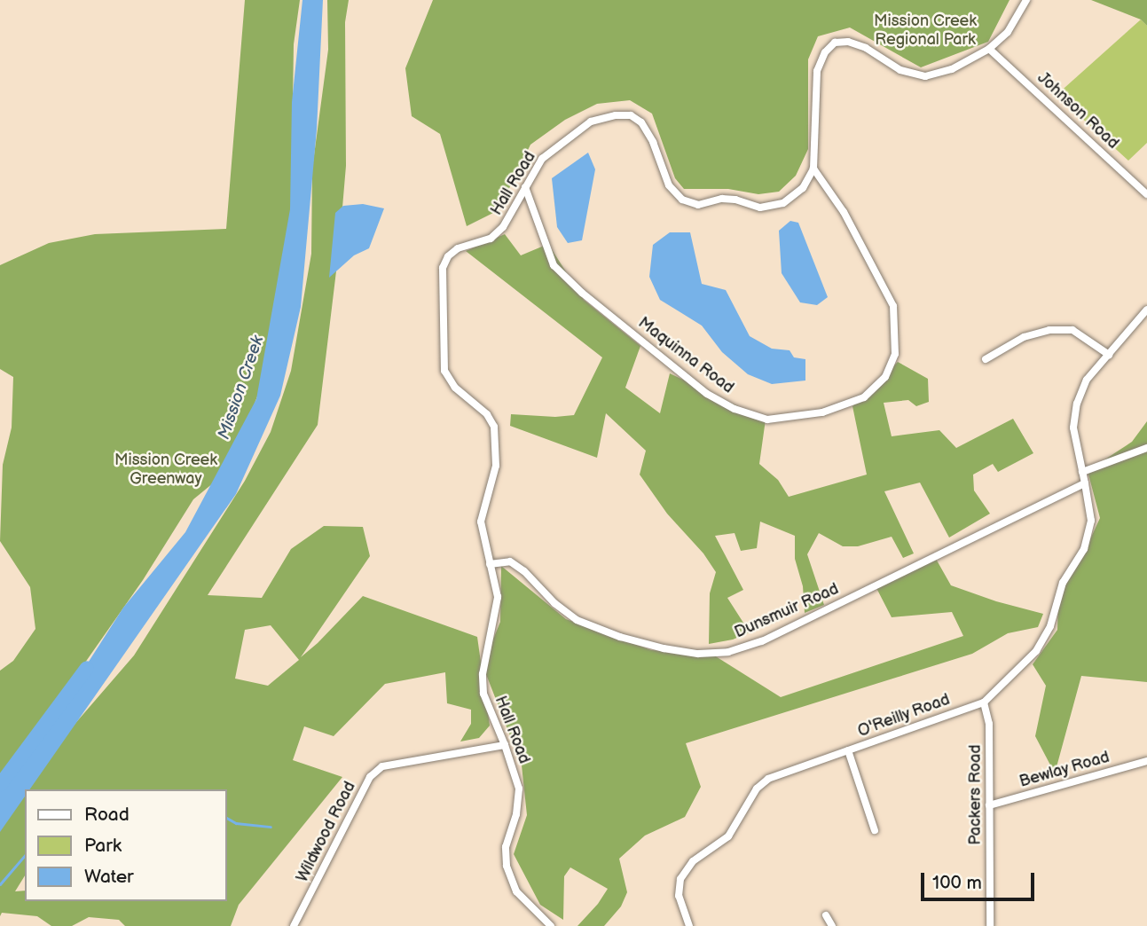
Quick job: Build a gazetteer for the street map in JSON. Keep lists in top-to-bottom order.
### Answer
{
  "streets": {
    "street": [
      "Johnson Road",
      "Hall Road",
      "Maquinna Road",
      "Dunsmuir Road",
      "O'Reilly Road",
      "Bewlay Road",
      "Packers Road",
      "Wildwood Road"
    ]
  },
  "crossings": [
    ["Hall Road", "Maquinna Road"],
    ["Hall Road", "Dunsmuir Road"],
    ["Hall Road", "Wildwood Road"],
    ["Dunsmuir Road", "O'Reilly Road"],
    ["O'Reilly Road", "Packers Road"],
    ["Bewlay Road", "Packers Road"]
  ],
  "water": ["Mission Creek"],
  "parks": ["Mission Creek Regional Park", "Mission Creek Greenway"],
  "legend": ["Road", "Park", "Water"],
  "scale_bar": "100 m"
}
